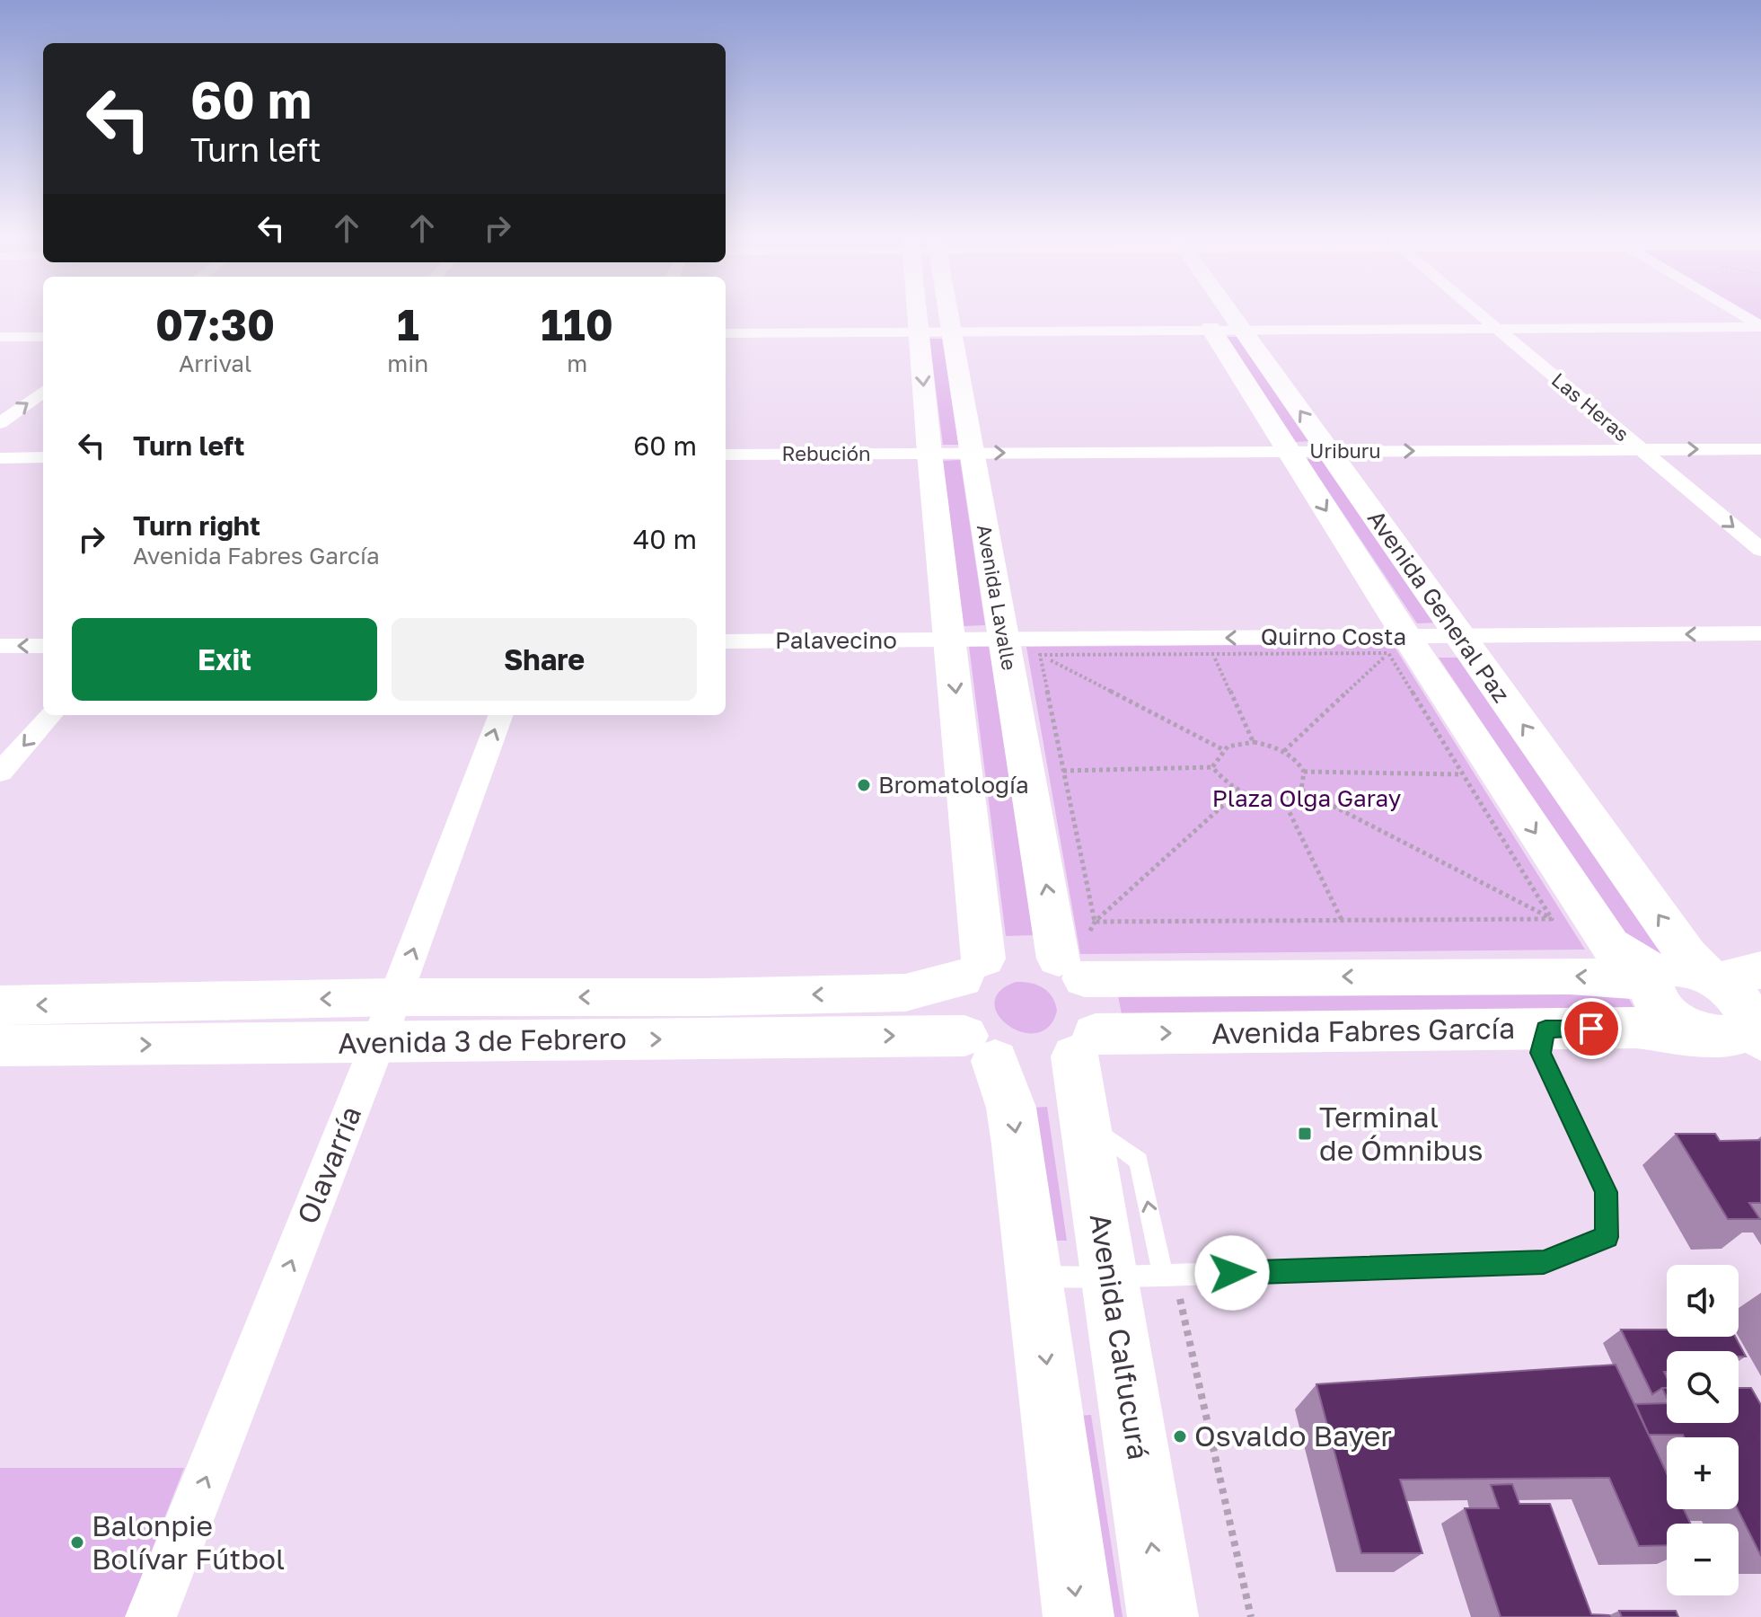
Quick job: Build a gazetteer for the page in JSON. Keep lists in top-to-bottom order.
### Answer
{
  "streets": {
    "street": [
      "Las Heras",
      "Uriburu",
      "Rebución",
      "Avenida Lavalle",
      "Avenida General Paz",
      "Quirno Costa",
      "Palavecino",
      "Avenida Fabres García",
      "Avenida 3 de Febrero",
      "Olavarría",
      "Avenida Calfucurá"
    ]
  },
  "crossings": [
    ["Las Heras", "Uriburu"],
    ["Uriburu", "Rebución"],
    ["Uriburu", "Avenida Lavalle"],
    ["Uriburu", "Avenida General Paz"],
    ["Rebución", "Avenida Lavalle"],
    ["Avenida Lavalle", "Quirno Costa"],
    ["Avenida Lavalle", "Palavecino"],
    ["Avenida Lavalle", "Avenida Fabres García"],
    ["Avenida Lavalle", "Avenida 3 de Febrero"],
    ["Avenida Lavalle", "Avenida Calfucurá"],
    ["Avenida General Paz", "Quirno Costa"],
    ["Avenida General Paz", "Avenida Fabres García"],
    ["Quirno Costa", "Palavecino"],
    ["Avenida Fabres García", "Avenida 3 de Febrero"],
    ["Avenida Fabres García", "Avenida Calfucurá"],
    ["Avenida 3 de Febrero", "Olavarría"],
    ["Avenida 3 de Febrero", "Avenida Calfucurá"]
  ],
  "one_way": ["Las Heras", "Quirno Costa", "Olavarría"],
  "parks": ["Plaza Olga Garay"],
  "places": {
    "other": ["Bromatología", "Osvaldo Bayer", "Balonpie Bolívar Fútbol"],
    "transit": ["Terminal de Ómnibus"]
  },
  "page": {
    "turn": ["60 m", "Turn left"],
    "eta": [
      "07:30",
      "Arrival",
      "1",
      "min",
      "110",
      "m"
    ],
    "list": [
      {
        "name": "Turn left",
        "value": "60 m"
      },
      {
        "name": "Turn right",
        "note": "Avenida Fabres García",
        "value": "40 m"
      }
    ],
    "buttons": ["Exit", "Share"],
    "map_buttons": ["+", "−"]
  }
}
